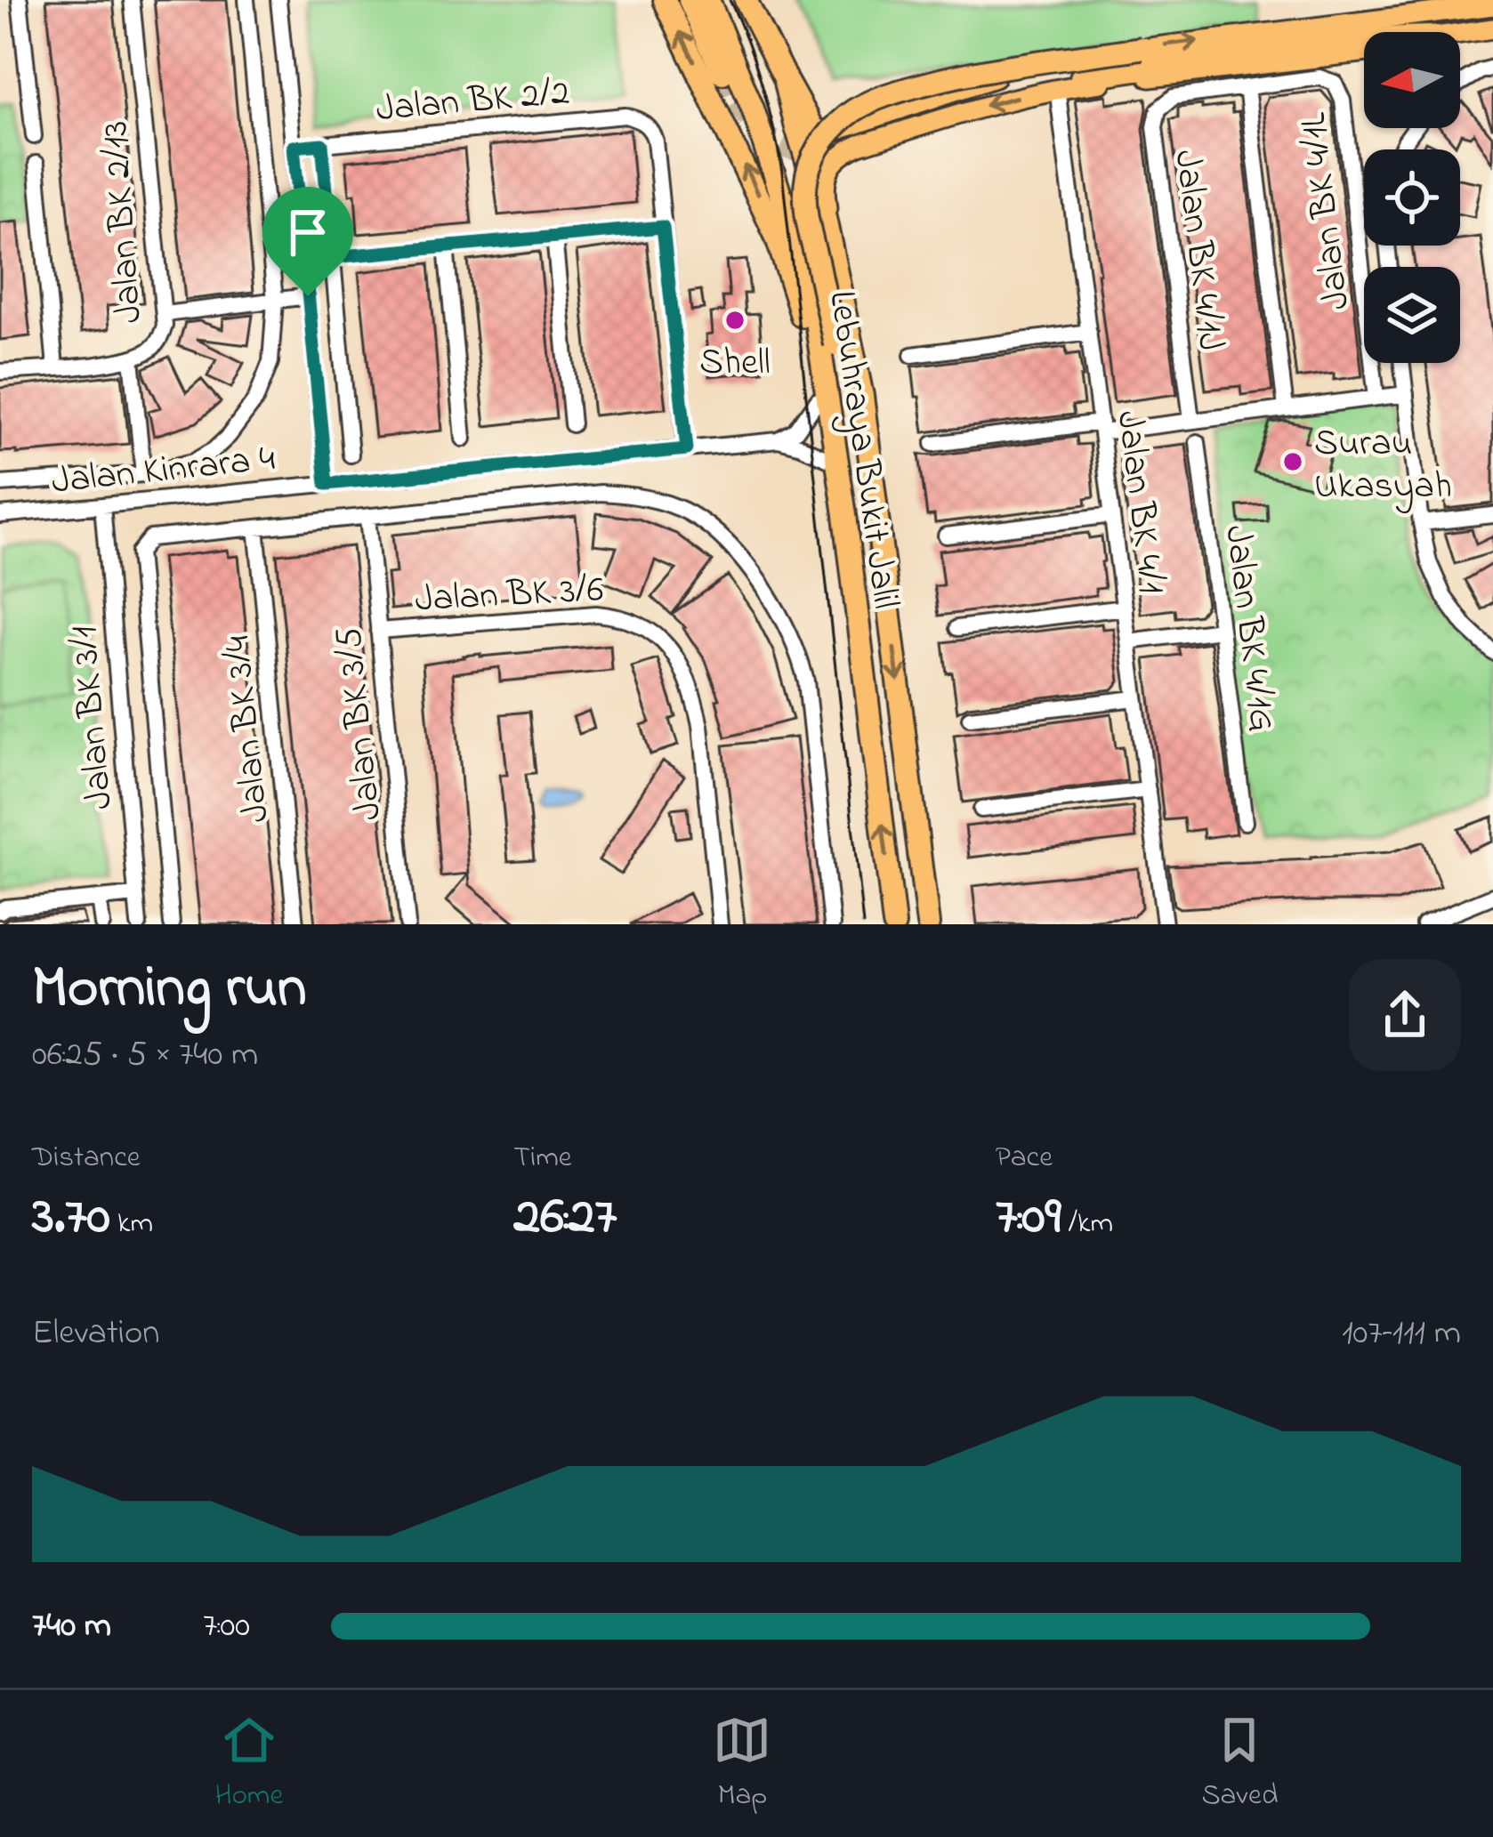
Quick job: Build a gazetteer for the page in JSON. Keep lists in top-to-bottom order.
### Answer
{
  "streets": {
    "highway": ["Lebuhraya Bukit Jalil"],
    "street": [
      "Jalan BK 2/2",
      "Jalan BK 4/1L",
      "Jalan BK 2/13",
      "Jalan BK 4/1J",
      "Jalan Kinrara 4",
      "Jalan BK 4/1",
      "Jalan BK 3/6",
      "Jalan BK 4/1G",
      "Jalan BK 3/1",
      "Jalan BK 3/5",
      "Jalan BK 3/4"
    ]
  },
  "crossings": [
    ["Jalan BK 4/1L", "Jalan BK 4/1J"],
    ["Jalan Kinrara 4", "Jalan BK 3/1"],
    ["Jalan BK 3/6", "Jalan BK 3/5"]
  ],
  "places": ["Shell", "Surau Ukasyah"],
  "north": "left",
  "page": {
    "heading": ["Morning run", "06:25 · 5 × 740 m"],
    "stats": [
      ["Distance", "3.70 km"],
      ["Time", "26:27"],
      ["Pace", "7:09 /km"]
    ],
    "chart": ["Elevation", "107–111 m"],
    "list": [
      {
        "name": "740 m",
        "note": "7:00"
      }
    ],
    "tabs": ["Home", "Map", "Saved"]
  }
}
